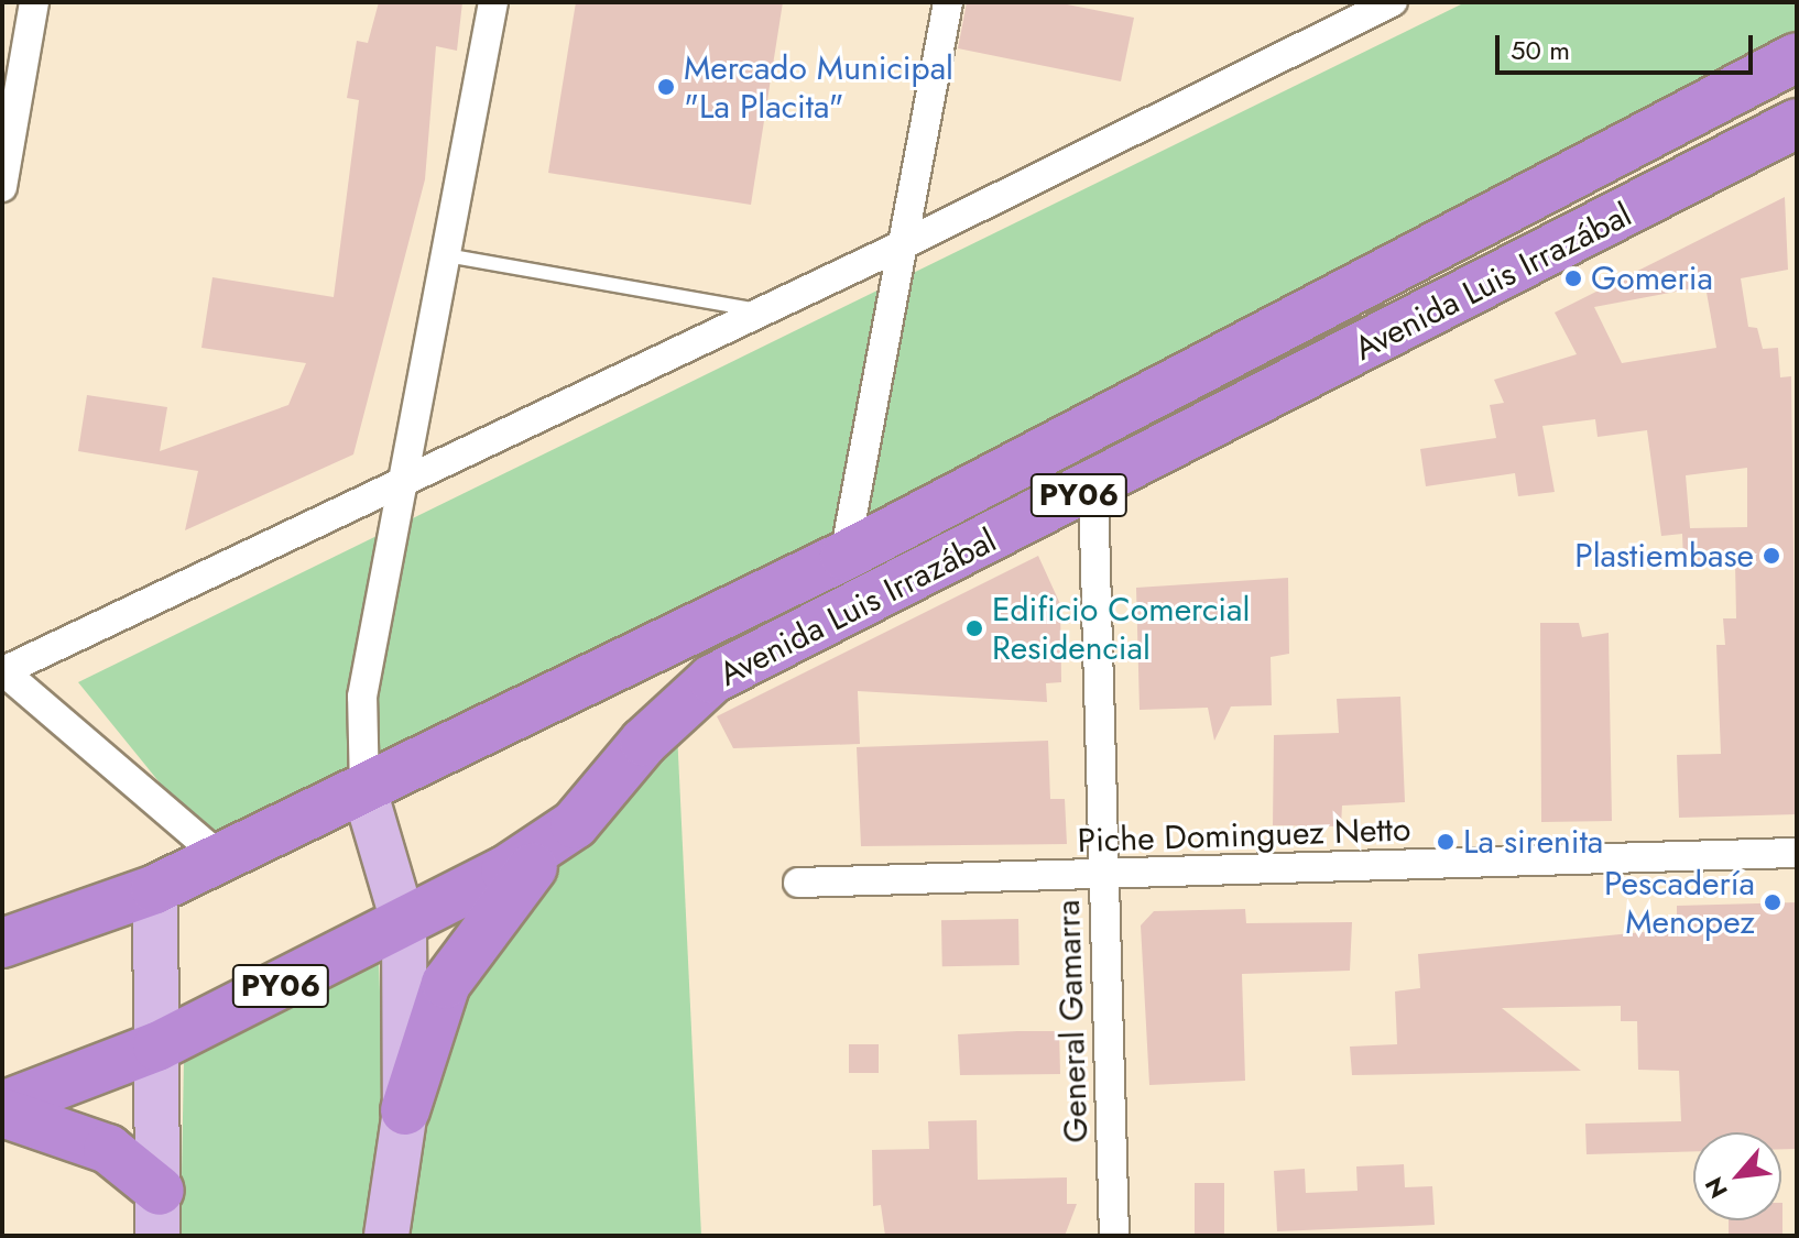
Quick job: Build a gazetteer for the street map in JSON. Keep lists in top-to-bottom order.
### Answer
{
  "streets": {
    "highway": ["Avenida Luis Irrazábal", "PY06"],
    "street": ["Piche Dominguez Netto", "General Gamarra"]
  },
  "crossings": [
    ["Avenida Luis Irrazábal", "General Gamarra"],
    ["Piche Dominguez Netto", "General Gamarra"]
  ],
  "places": [
    "Mercado Municipal \"La Placita\"",
    "Gomeria",
    "Plastiembase",
    "Edificio Comercial Residencial",
    "La sirenita",
    "Pescadería Menopez"
  ],
  "scale_bar": "50 m",
  "north": "bottom left"
}
